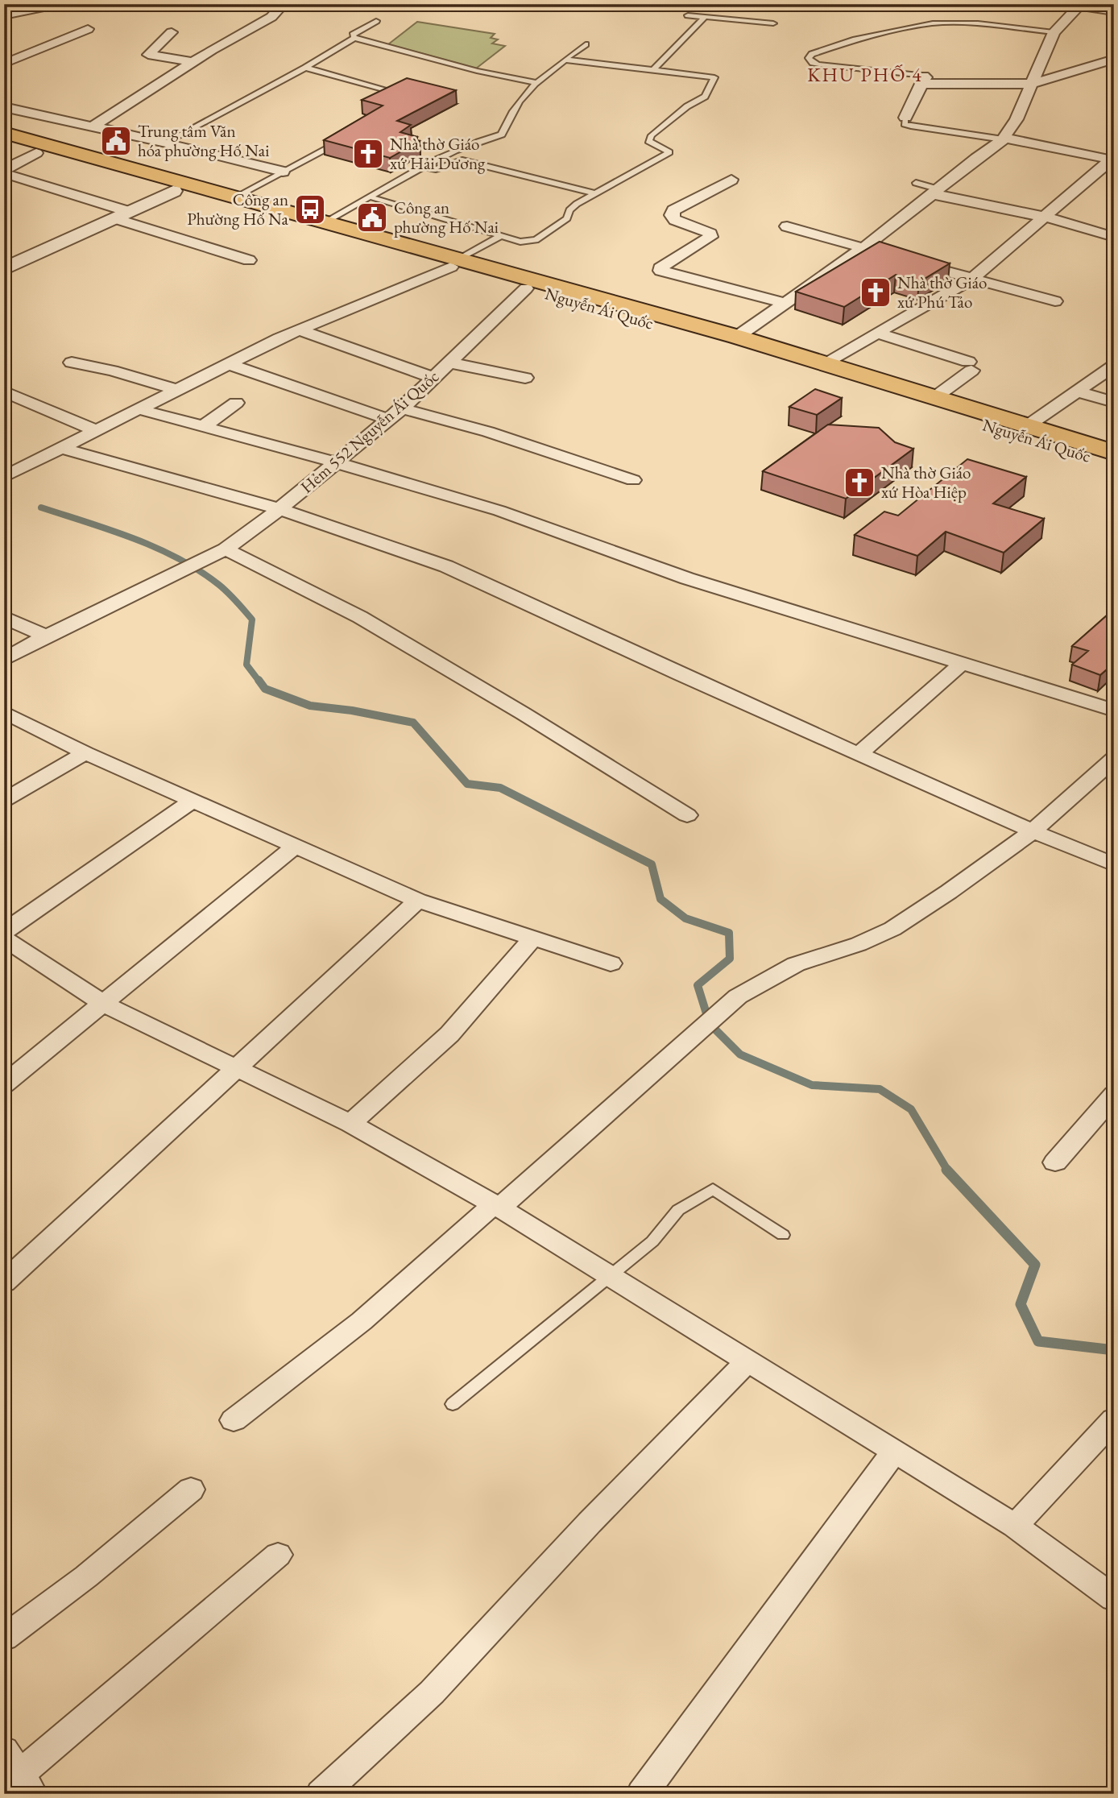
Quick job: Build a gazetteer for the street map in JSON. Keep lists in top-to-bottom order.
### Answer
{
  "streets": {
    "main road": ["Nguyễn Ái Quốc"],
    "street": ["Hẻm 552 Nguyễn Ái Quốc"]
  },
  "crossings": [
    ["Nguyễn Ái Quốc", "Hẻm 552 Nguyễn Ái Quốc"]
  ],
  "districts": ["KHU PHỐ 4"],
  "places": {
    "public building": ["Trung tâm Văn hóa phường Hố Nai", "Công an phường Hố Nai"],
    "church": ["Nhà thờ Giáo xứ Hải Dương", "Nhà thờ Giáo xứ Phú Tảo", "Nhà thờ Giáo xứ Hòa Hiệp"],
    "bus stop": ["Công an Phường Hố Na"]
  }
}
